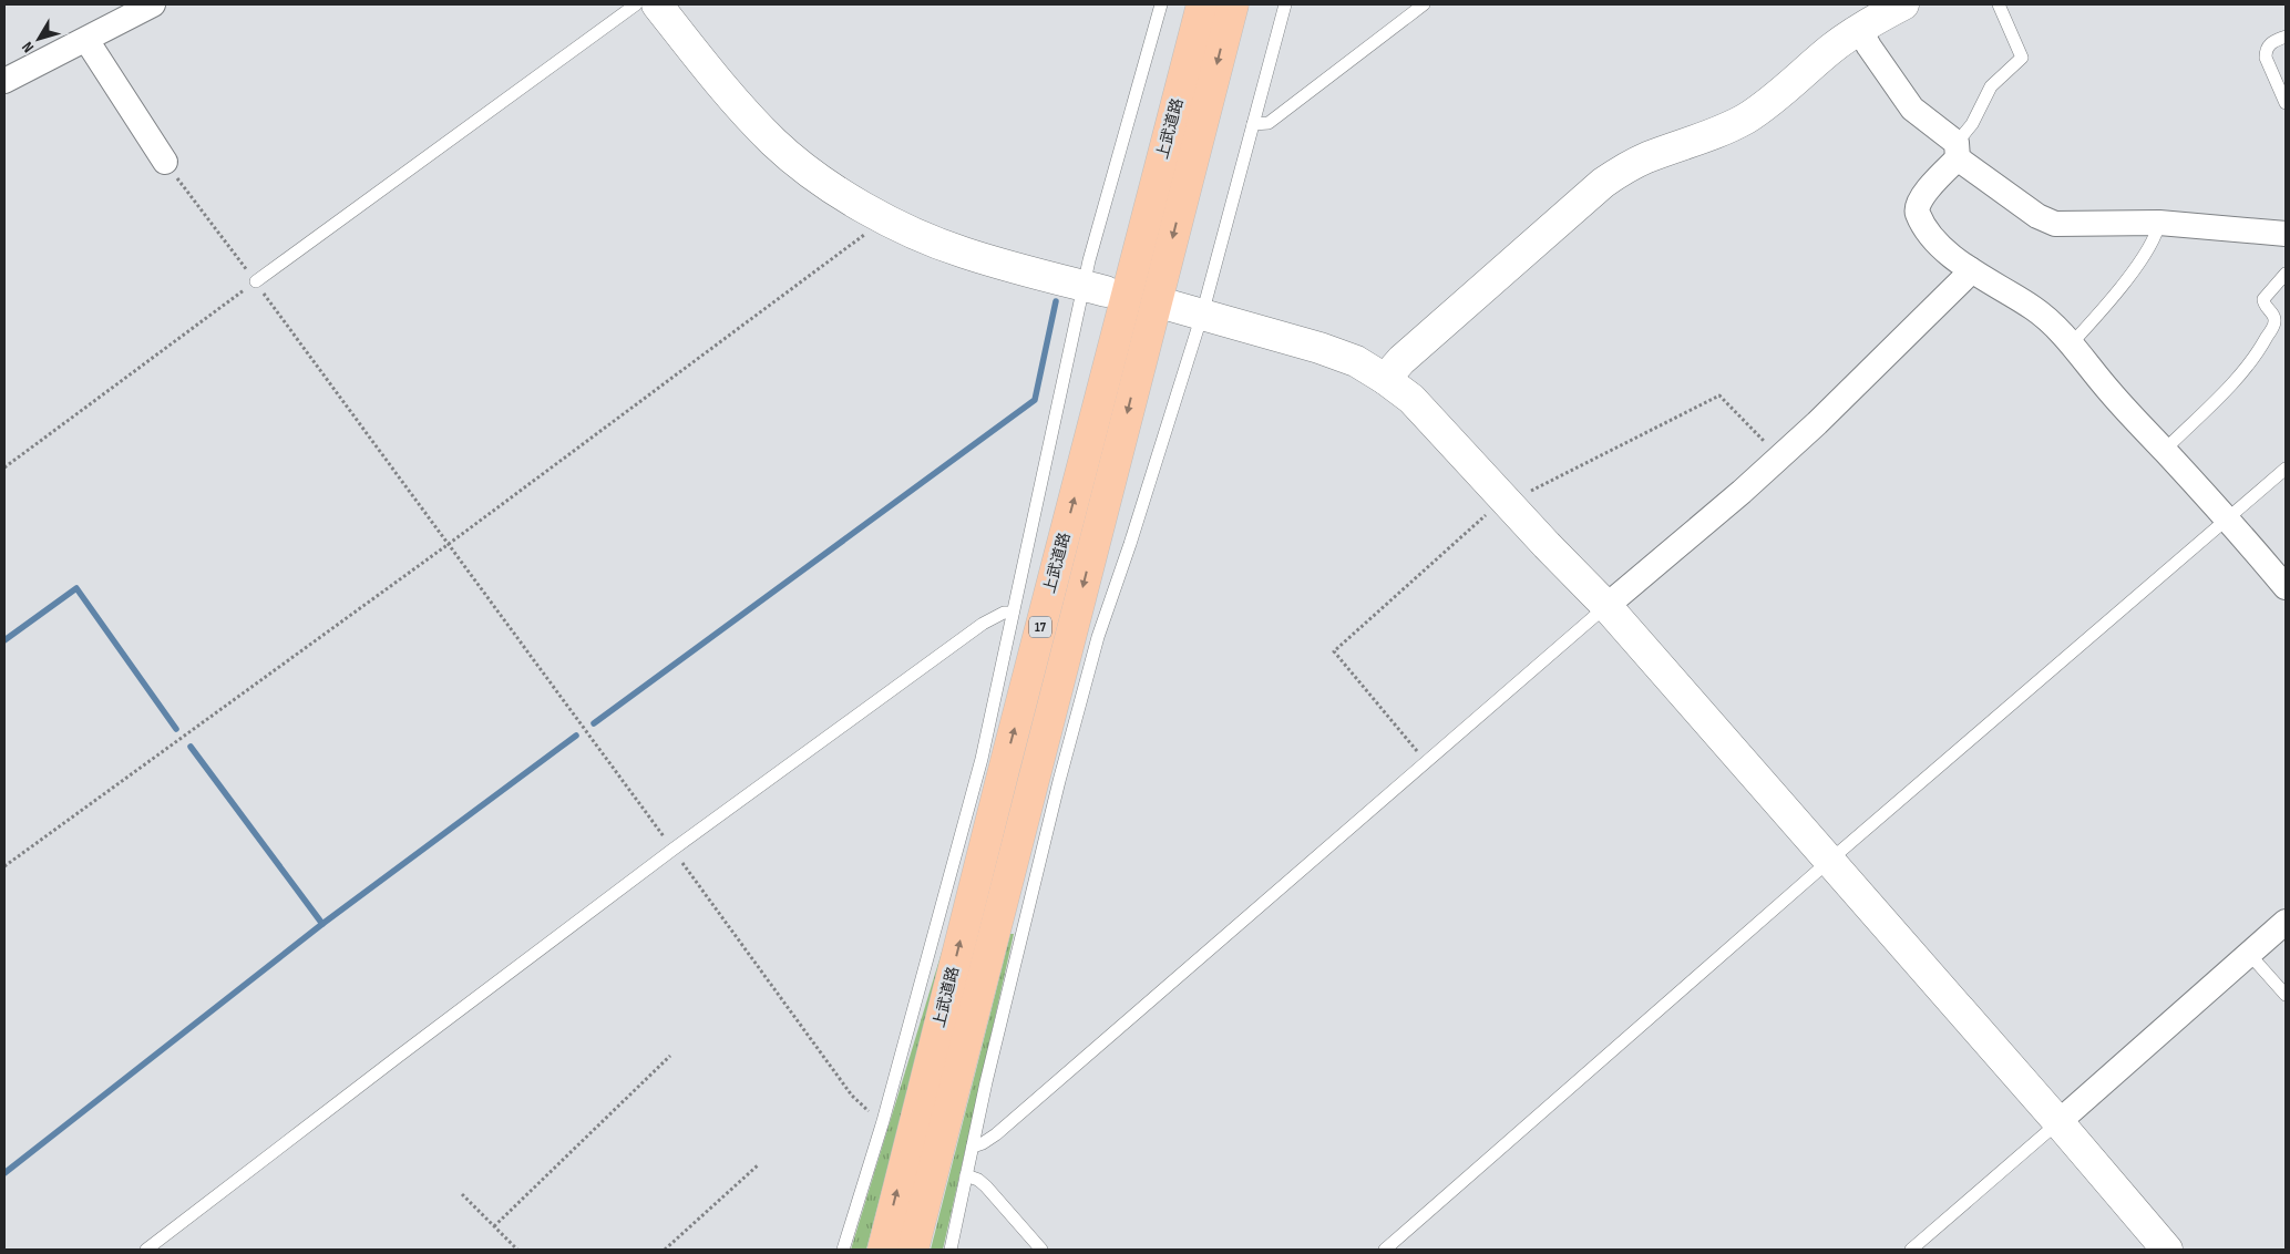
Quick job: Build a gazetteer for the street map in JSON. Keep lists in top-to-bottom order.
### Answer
{
  "streets": {
    "highway": ["上武道路", "17"]
  },
  "north": "bottom left"
}
